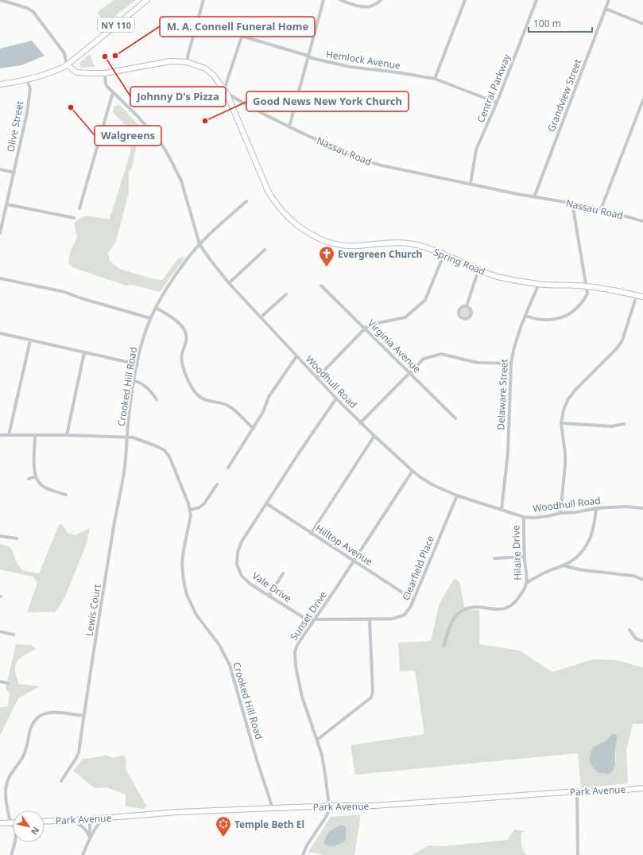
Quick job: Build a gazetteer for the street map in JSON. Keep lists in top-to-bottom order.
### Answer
{
  "streets": {
    "main road": [
      "NY 110",
      "Nassau Road",
      "Spring Road",
      "Park Avenue"
    ],
    "street": [
      "Hemlock Avenue",
      "Central Parkway",
      "Grandview Street",
      "Olive Street",
      "Virginia Avenue",
      "Woodhull Road",
      "Crooked Hill Road",
      "Delaware Street",
      "Hilltop Avenue",
      "Hilaire Drive",
      "Clearfield Place",
      "Vale Drive",
      "Lewis Court",
      "Sunset Drive"
    ]
  },
  "crossings": [
    ["NY 110", "Olive Street"],
    ["NY 110", "Nassau Road"],
    ["Hemlock Avenue", "Central Parkway"],
    ["Central Parkway", "Nassau Road"],
    ["Grandview Street", "Nassau Road"],
    ["Nassau Road", "Spring Road"],
    ["Spring Road", "Delaware Street"],
    ["Woodhull Road", "Crooked Hill Road"],
    ["Woodhull Road", "Delaware Street"],
    ["Woodhull Road", "Hilaire Drive"],
    ["Woodhull Road", "Clearfield Place"],
    ["Woodhull Road", "Vale Drive"],
    ["Woodhull Road", "Sunset Drive"],
    ["Crooked Hill Road", "Lewis Court"],
    ["Crooked Hill Road", "Park Avenue"],
    ["Hilltop Avenue", "Clearfield Place"],
    ["Hilltop Avenue", "Vale Drive"],
    ["Hilltop Avenue", "Sunset Drive"],
    ["Clearfield Place", "Vale Drive"],
    ["Clearfield Place", "Sunset Drive"],
    ["Vale Drive", "Sunset Drive"],
    ["Sunset Drive", "Park Avenue"]
  ],
  "places": {
    "other": [
      "M. A. Connell Funeral Home",
      "Johnny D's Pizza",
      "Walgreens",
      "Good News New York Church"
    ],
    "church": ["Evergreen Church"],
    "synagogue": ["Temple Beth El"]
  },
  "scale_bar": "100 m",
  "north": "bottom right"
}
